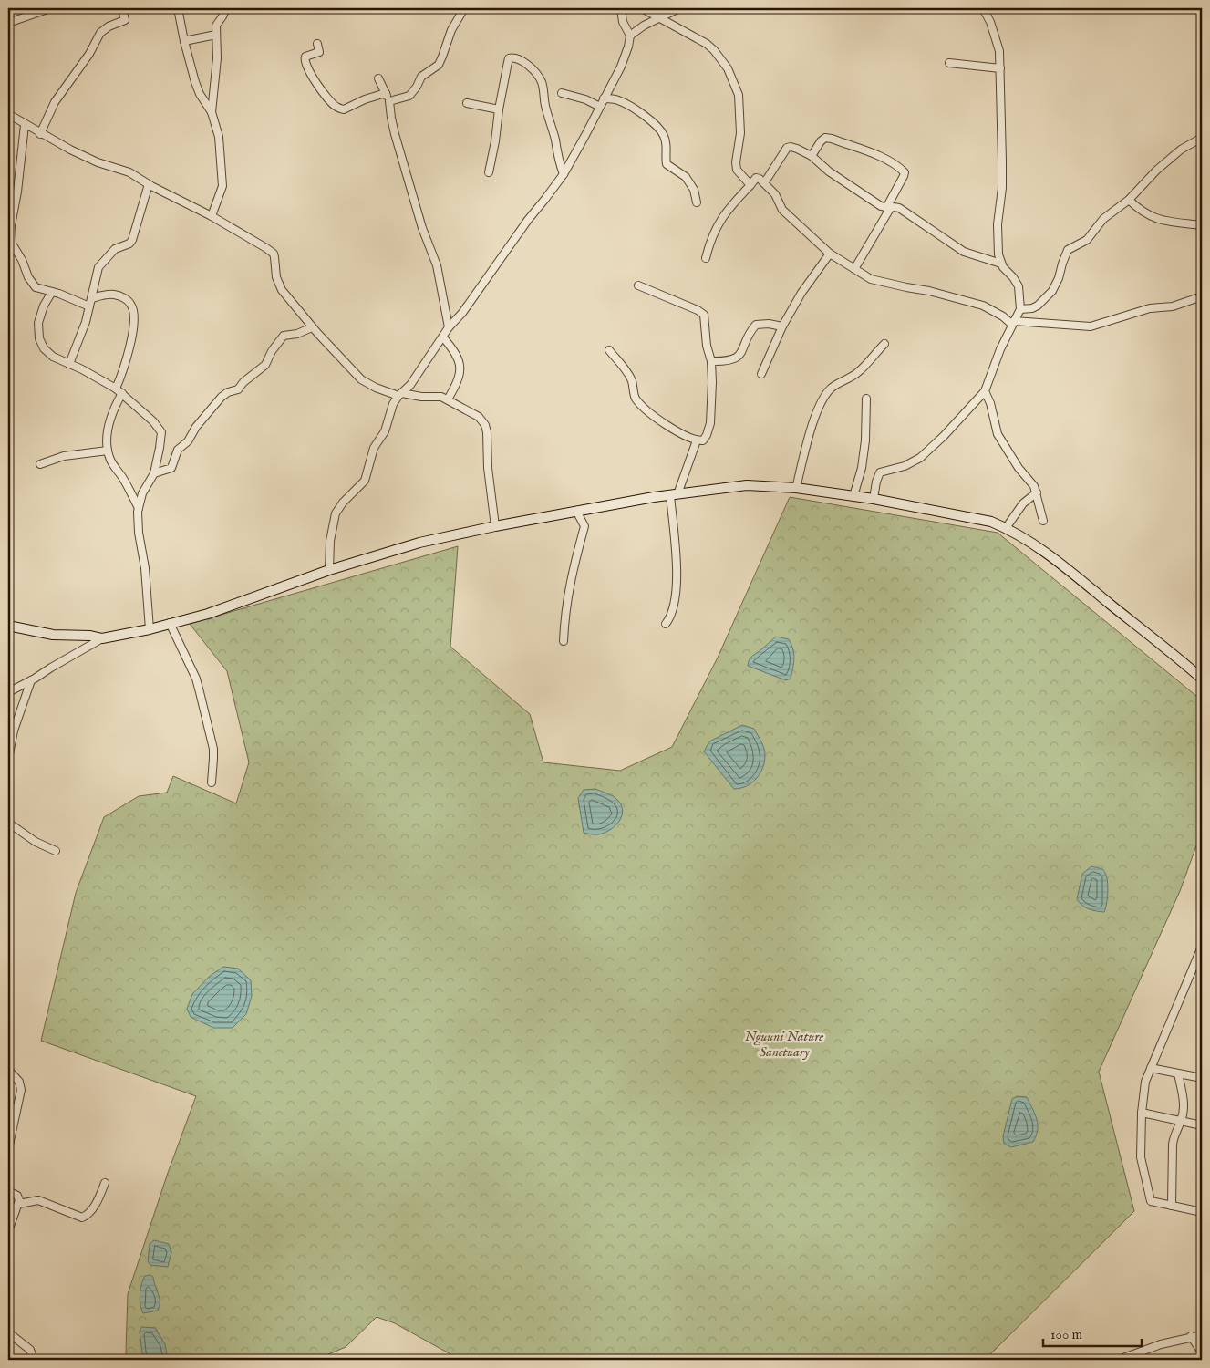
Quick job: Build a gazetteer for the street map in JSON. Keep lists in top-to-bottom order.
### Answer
{
  "parks": ["Nguuni Nature Sanctuary"],
  "scale_bar": "100 m"
}
